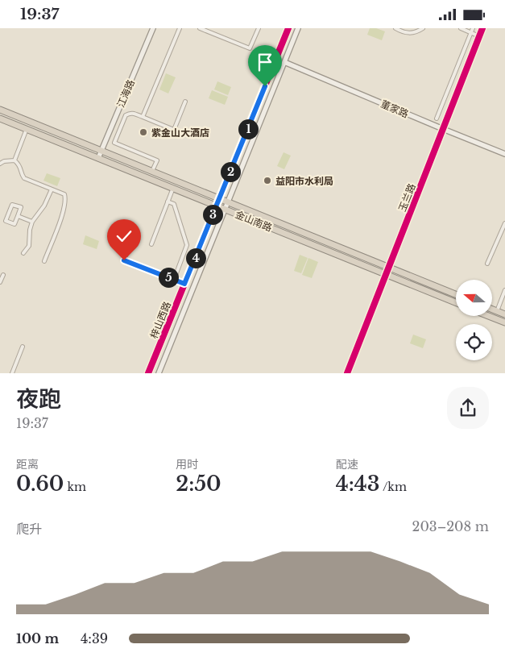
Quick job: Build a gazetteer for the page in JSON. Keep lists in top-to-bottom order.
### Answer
{
  "streets": {
    "highway": ["金山南路"],
    "street": [
      "江海路",
      "董家路",
      "玉兰路",
      "梓山西路"
    ]
  },
  "crossings": [
    ["江海路", "金山南路"],
    ["董家路", "玉兰路"],
    ["董家路", "梓山西路"],
    ["玉兰路", "金山南路"],
    ["金山南路", "梓山西路"]
  ],
  "places": ["紫金山大酒店", "益阳市水利局"],
  "north": "left",
  "page": {
    "status": "19:37",
    "pins": [
      "1",
      "2",
      "3",
      "4",
      "5"
    ],
    "heading": ["夜跑", "19:37"],
    "stats": [
      ["距离", "0.60 km"],
      ["用时", "2:50"],
      ["配速", "4:43 /km"]
    ],
    "chart": ["爬升", "203–208 m"],
    "list": [
      {
        "name": "100 m",
        "note": "4:39"
      }
    ]
  }
}
